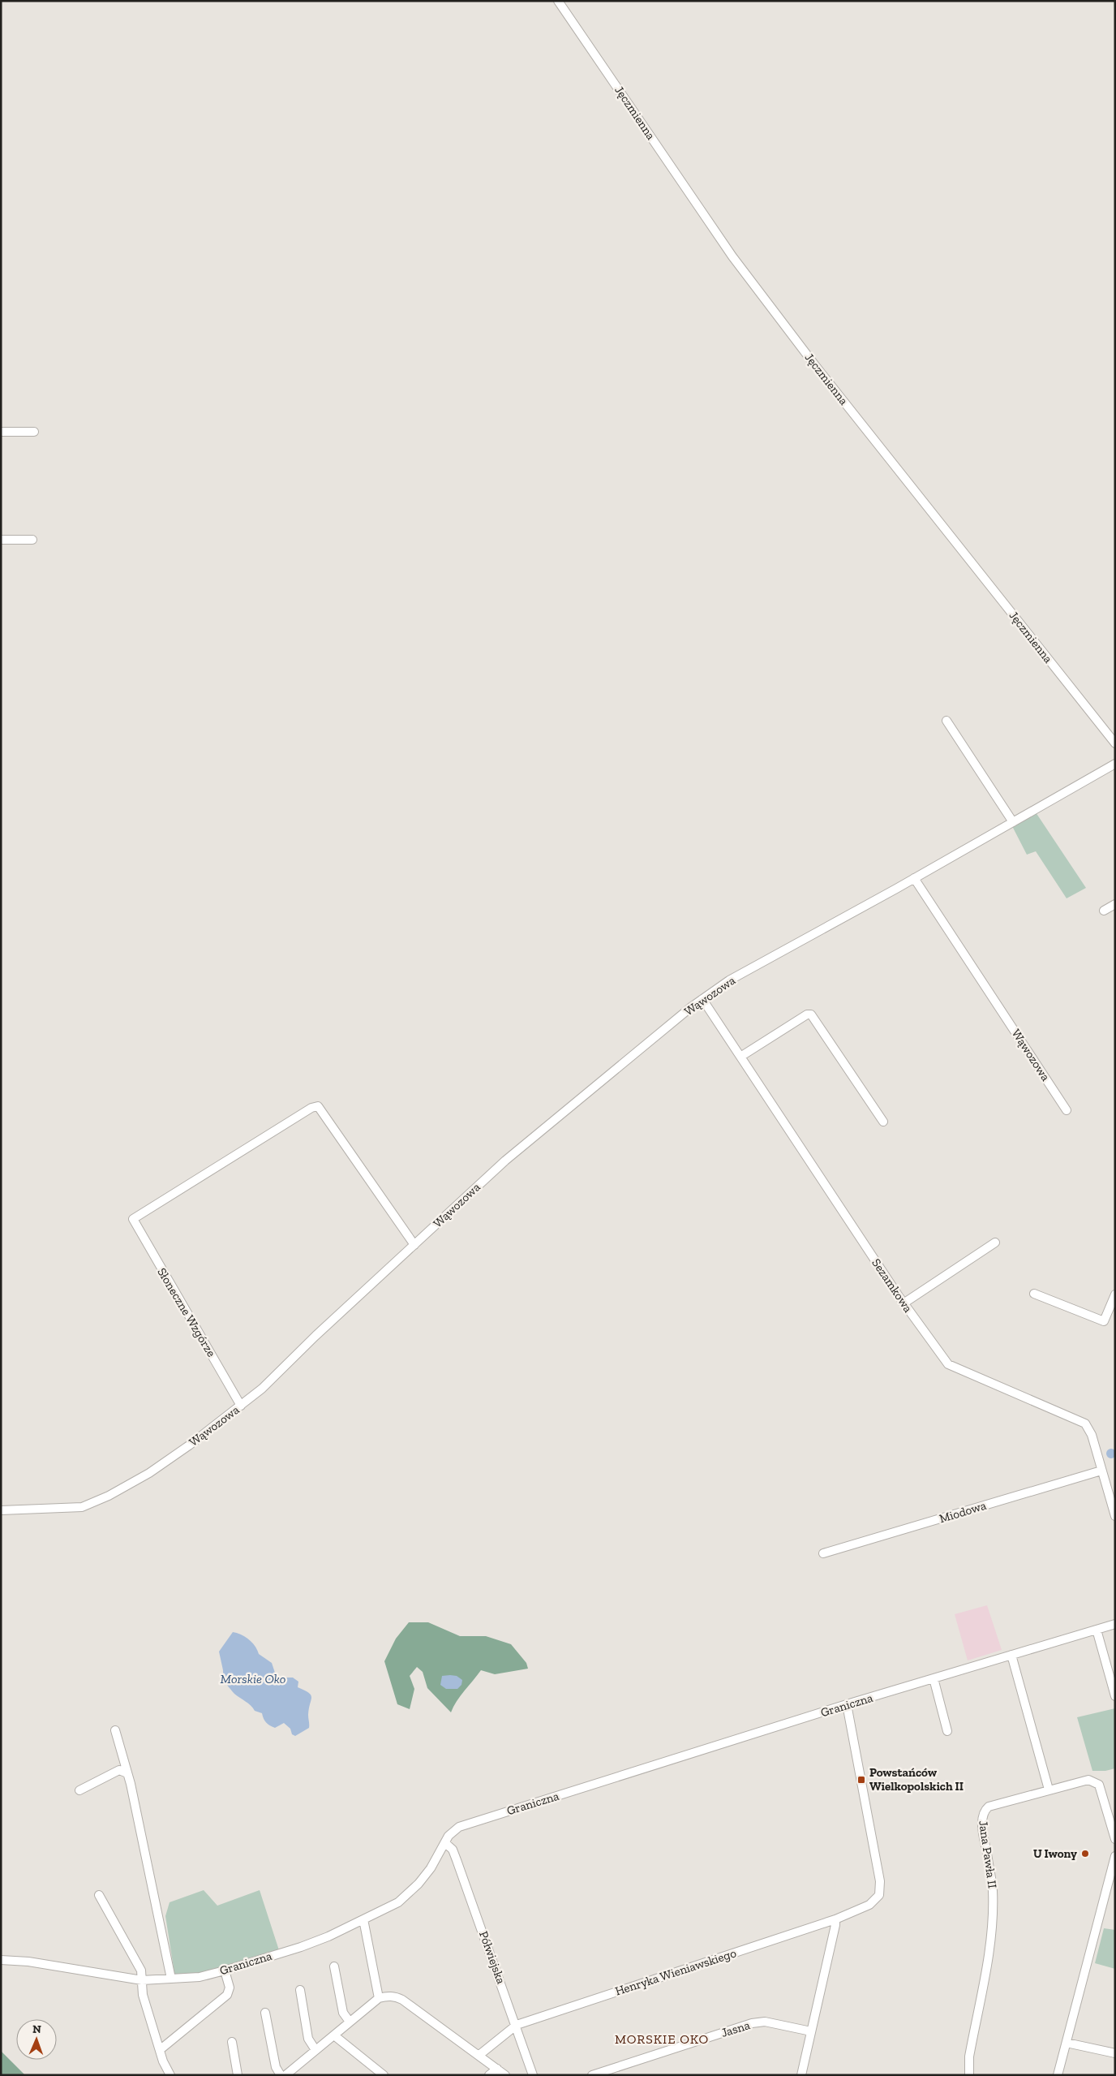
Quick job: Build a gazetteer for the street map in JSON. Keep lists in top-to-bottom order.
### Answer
{
  "streets": {
    "street": [
      "Jęczmienna",
      "Wąwozowa",
      "Sezamkowa",
      "Słoneczne Wzgórze",
      "Miodowa",
      "Graniczna",
      "Jana Pawła II",
      "Półwiejska",
      "Henryka Wieniawskiego",
      "Jasna"
    ]
  },
  "crossings": [
    ["Wąwozowa", "Sezamkowa"],
    ["Wąwozowa", "Słoneczne Wzgórze"],
    ["Sezamkowa", "Miodowa"],
    ["Graniczna", "Półwiejska"],
    ["Graniczna", "Henryka Wieniawskiego"],
    ["Półwiejska", "Henryka Wieniawskiego"]
  ],
  "districts": ["MORSKIE OKO"],
  "water": ["Morskie Oko"],
  "places": {
    "transit": ["Powstańców Wielkopolskich II"],
    "other": ["U Iwony"]
  },
  "north": "top"
}
